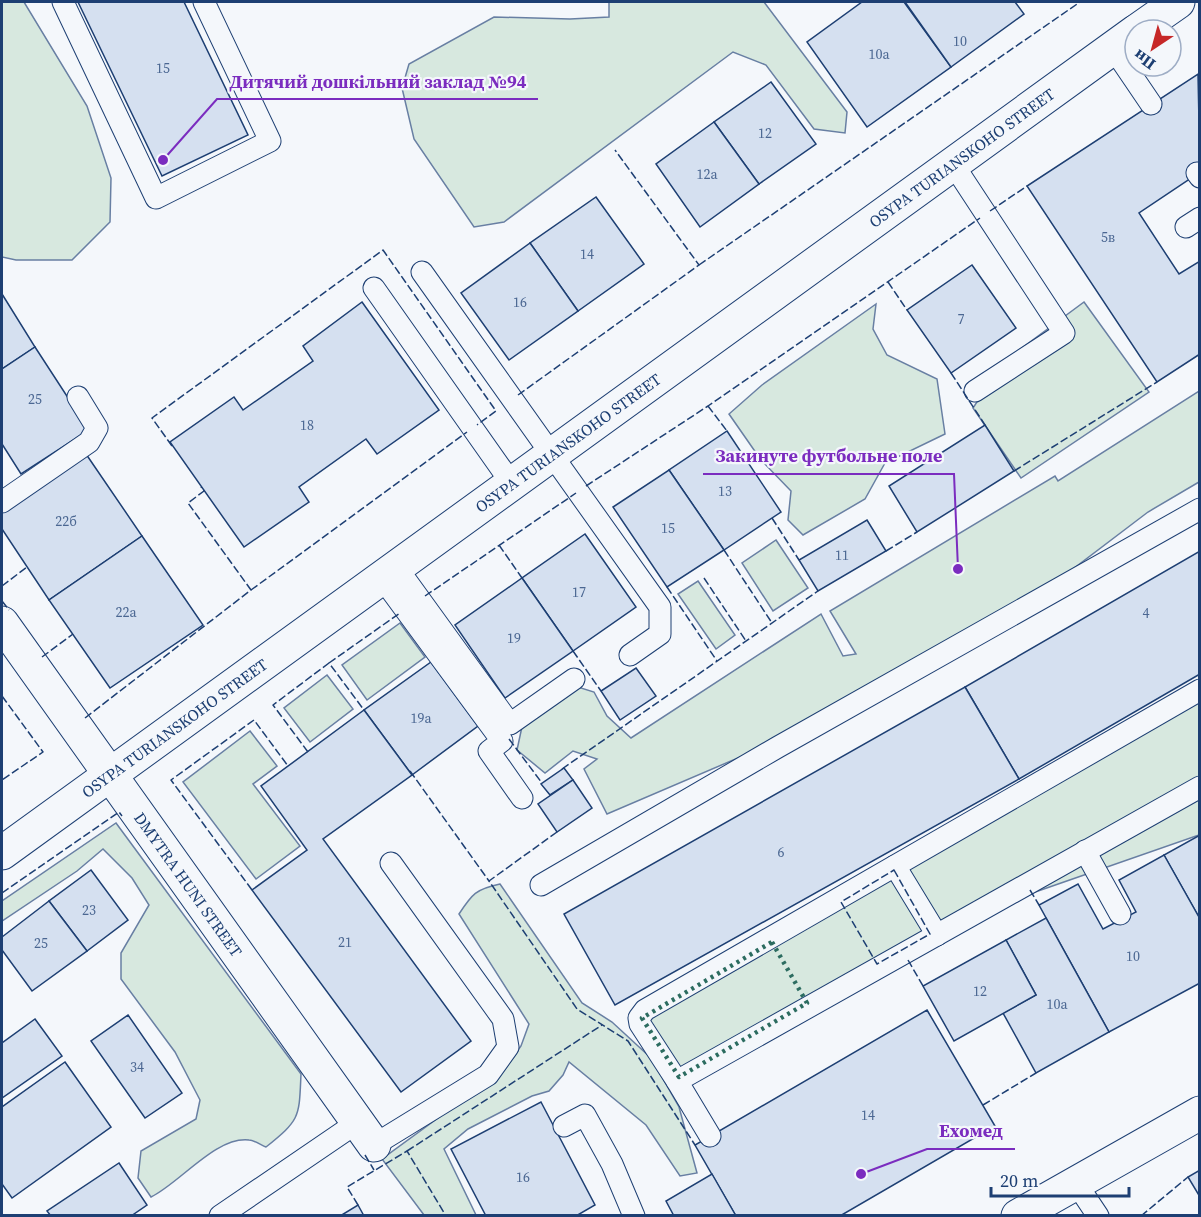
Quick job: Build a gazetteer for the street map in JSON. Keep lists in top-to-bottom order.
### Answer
{
  "streets": {
    "street": ["OSYPA TURIANSKOHO STREET", "DMYTRA HUNI STREET"]
  },
  "crossings": [
    ["OSYPA TURIANSKOHO STREET", "DMYTRA HUNI STREET"]
  ],
  "places": ["Дитячий дошкільний заклад №94", "Закинуте футбольне поле", "Ехомед"],
  "house_numbers": [
    "10",
    "10а",
    "15",
    "12",
    "12а",
    "5в",
    "14",
    "16",
    "7",
    "25",
    "18",
    "13",
    "22б",
    "15",
    "11",
    "17",
    "22а",
    "4",
    "19",
    "19а",
    "6",
    "23",
    "21",
    "25",
    "10",
    "12",
    "10а",
    "34",
    "14",
    "16"
  ],
  "scale_bar": "20 m",
  "north": "bottom left"
}
